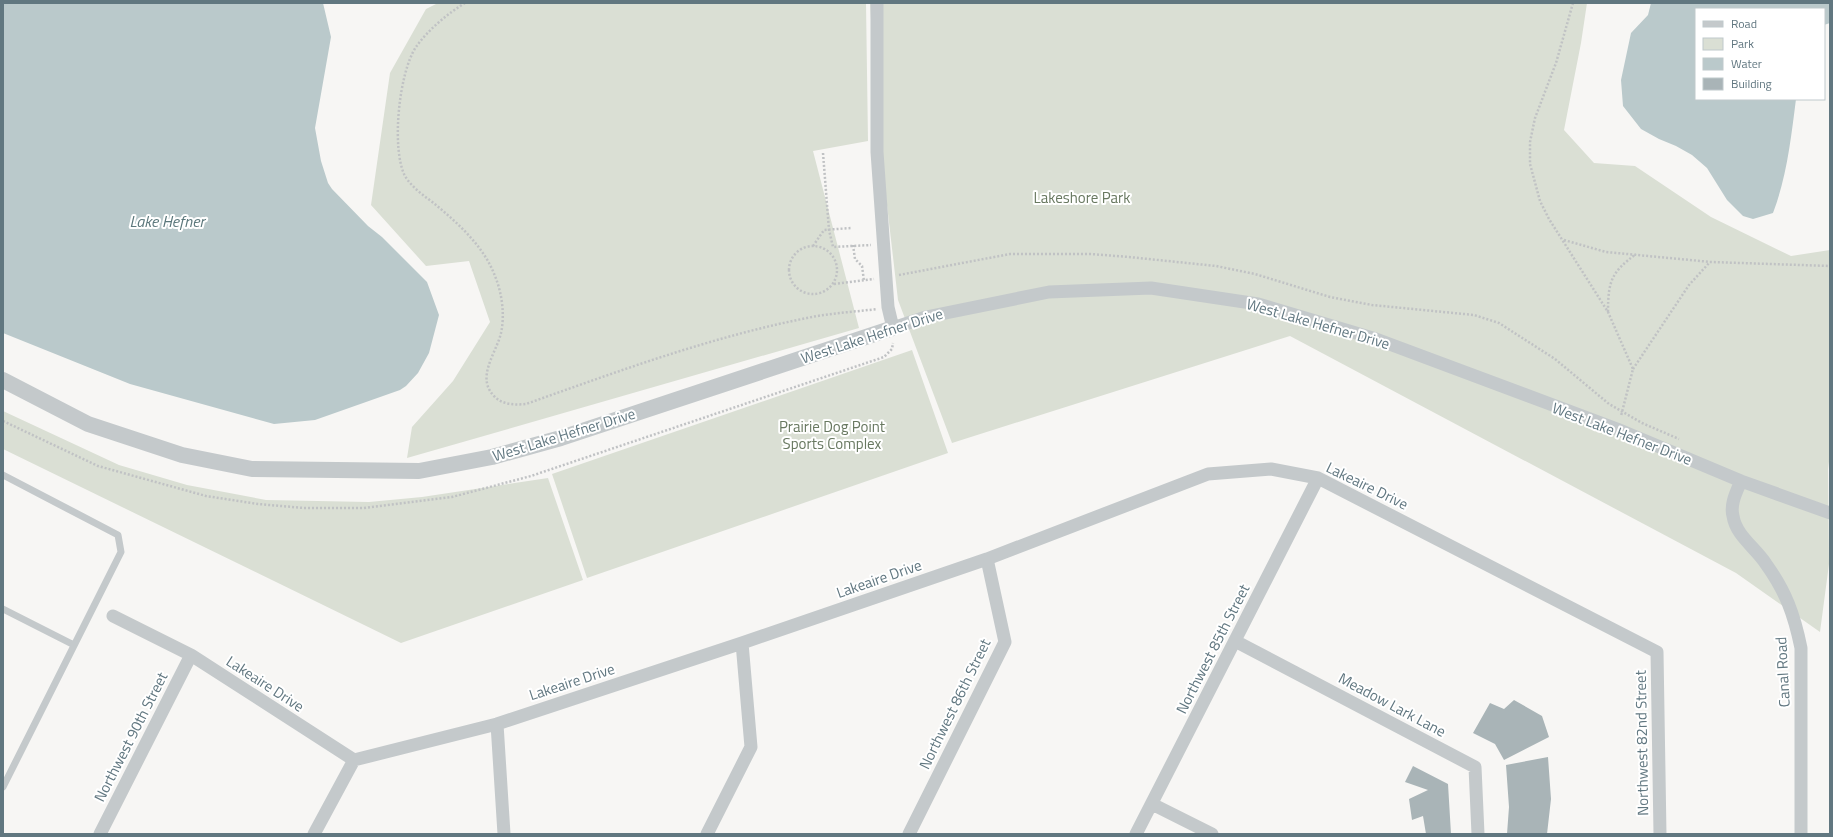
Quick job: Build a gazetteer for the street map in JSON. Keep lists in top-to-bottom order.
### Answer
{
  "streets": {
    "street": [
      "West Lake Hefner Drive",
      "Lakeaire Drive",
      "Northwest 85th Street",
      "Canal Road",
      "Northwest 86th Street",
      "Meadow Lark Lane",
      "Northwest 90th Street",
      "Northwest 82nd Street"
    ]
  },
  "crossings": [
    ["West Lake Hefner Drive", "Canal Road"],
    ["Lakeaire Drive", "Northwest 85th Street"],
    ["Lakeaire Drive", "Northwest 86th Street"],
    ["Lakeaire Drive", "Northwest 90th Street"],
    ["Lakeaire Drive", "Northwest 82nd Street"],
    ["Northwest 85th Street", "Meadow Lark Lane"]
  ],
  "water": ["Lake Hefner"],
  "parks": ["Lakeshore Park", "Prairie Dog Point Sports Complex"],
  "legend": [
    "Road",
    "Park",
    "Water",
    "Building"
  ]
}
